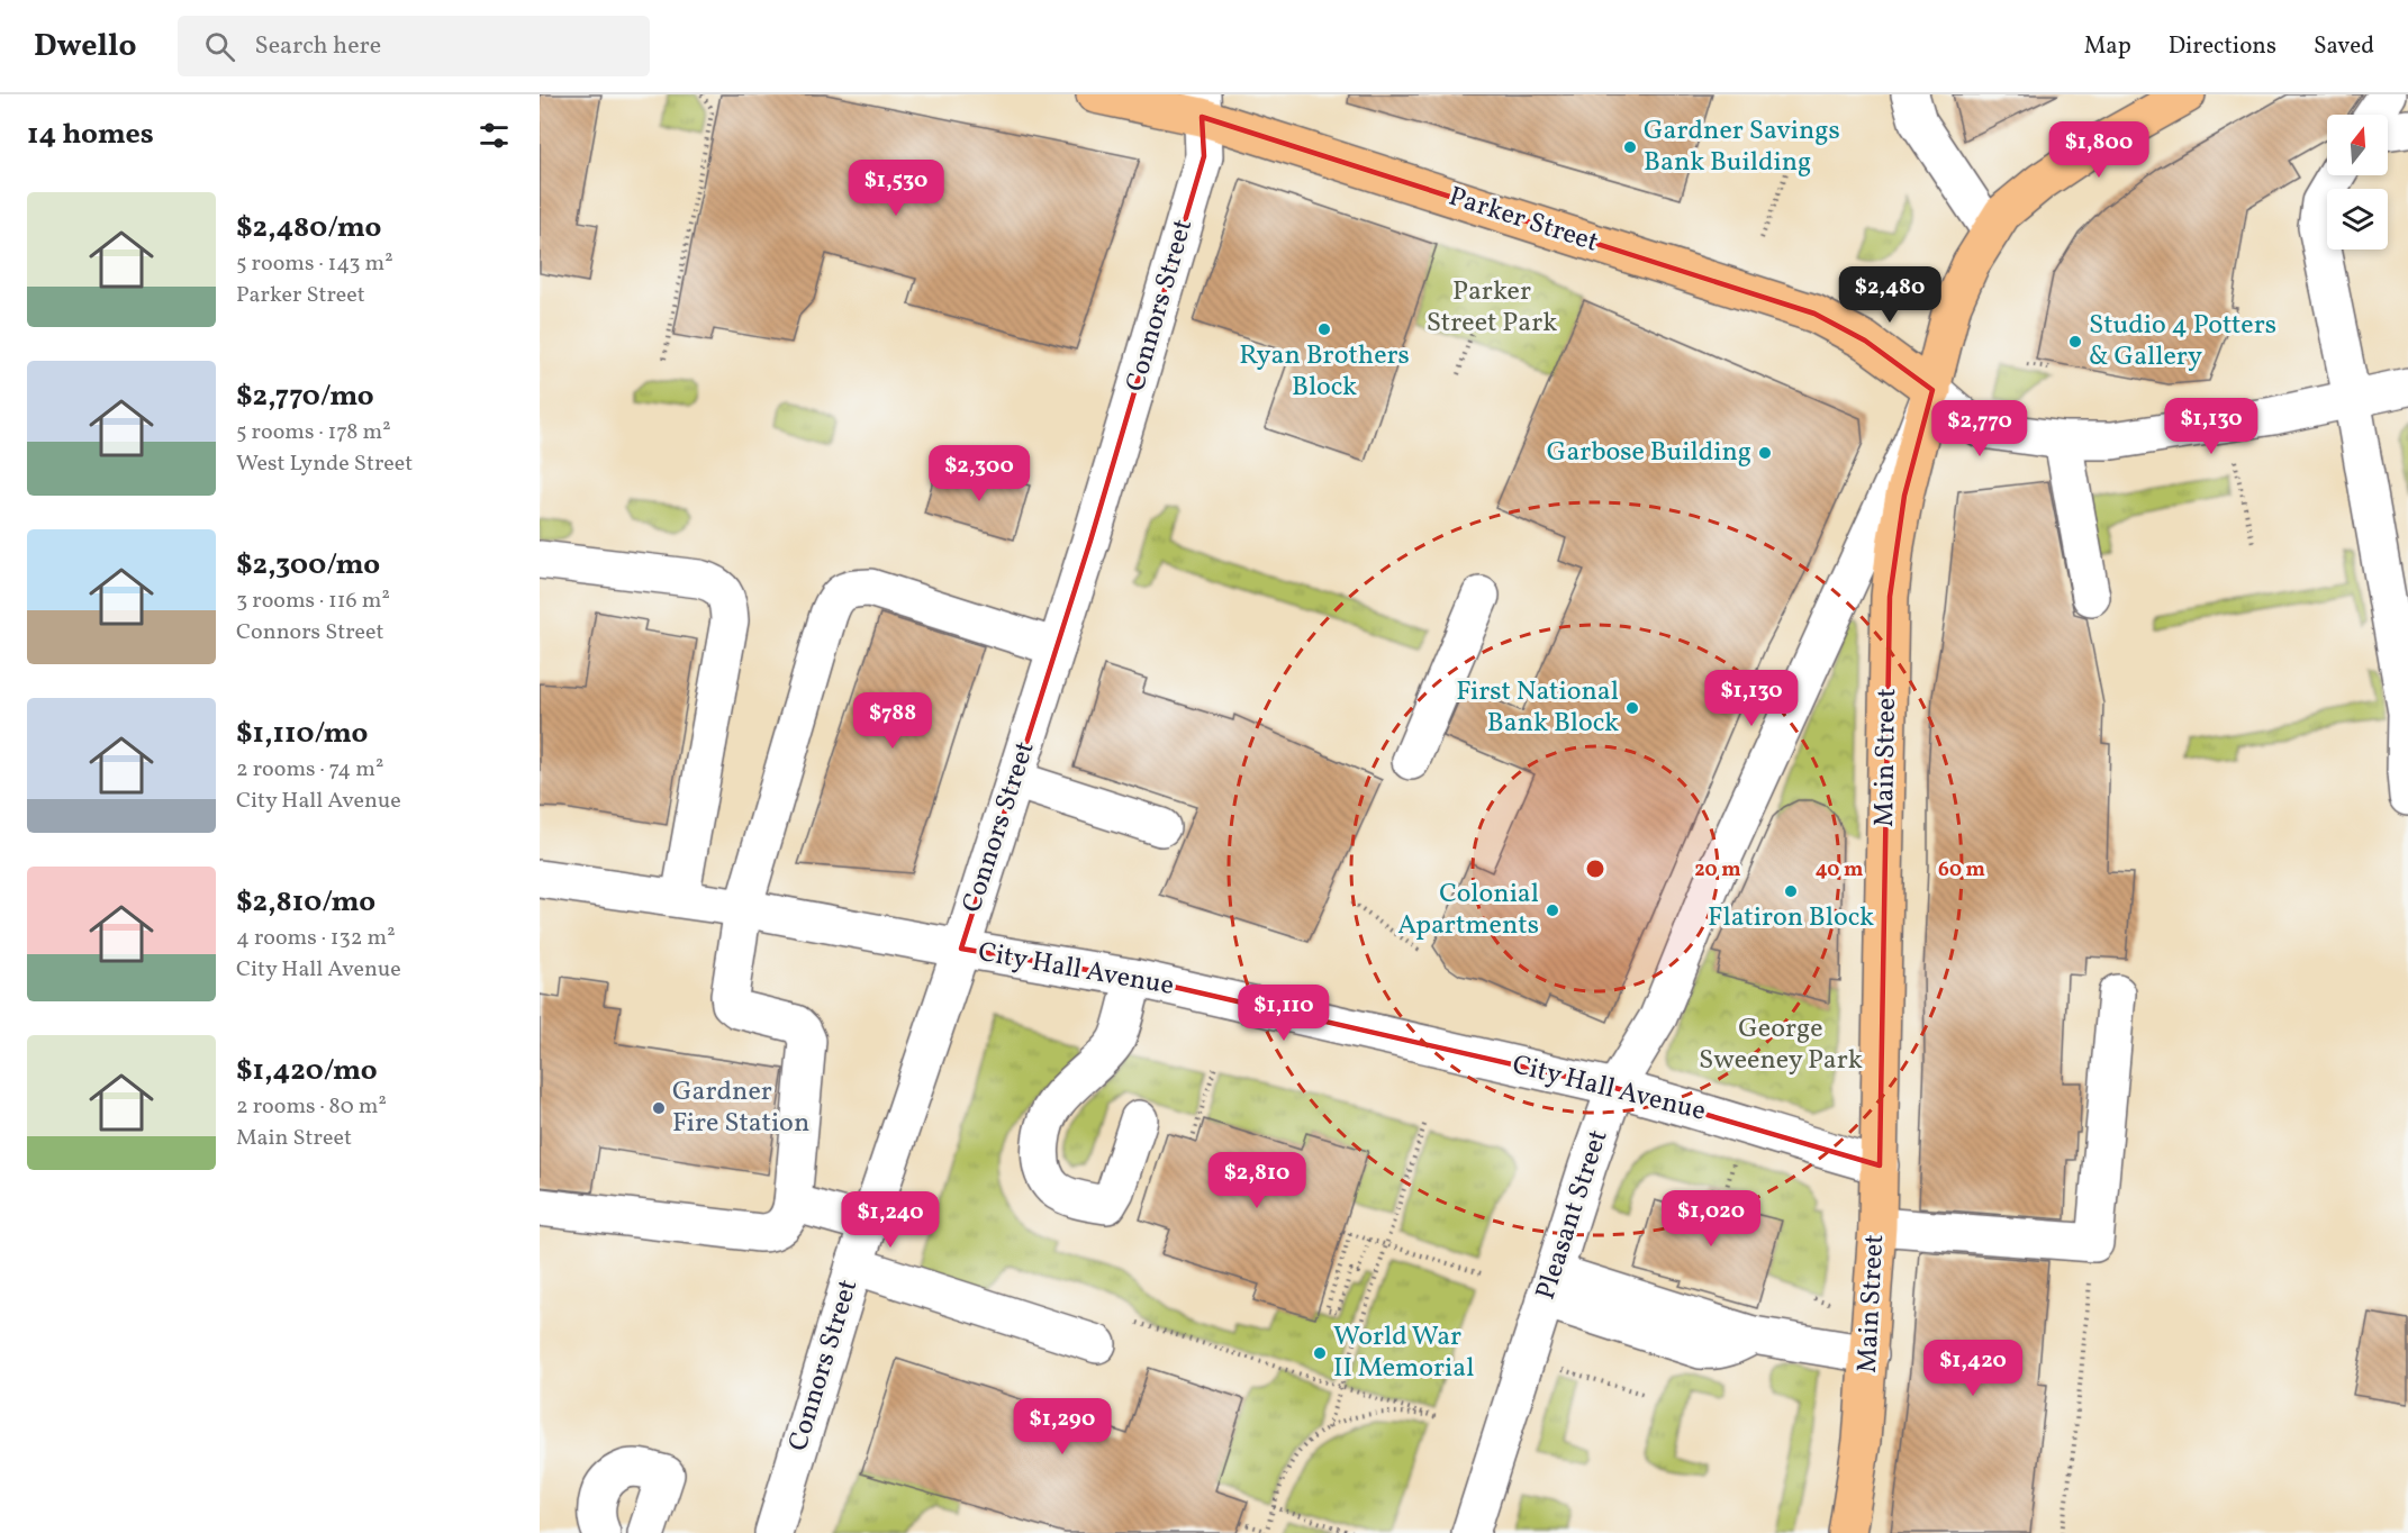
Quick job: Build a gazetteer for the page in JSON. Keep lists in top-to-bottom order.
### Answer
{
  "streets": {
    "main road": ["Parker Street", "Main Street"],
    "street": ["Connors Street", "City Hall Avenue", "Pleasant Street"]
  },
  "crossings": [
    ["Parker Street", "Connors Street"],
    ["Parker Street", "Main Street"],
    ["Parker Street", "Pleasant Street"],
    ["Connors Street", "City Hall Avenue"],
    ["Main Street", "City Hall Avenue"],
    ["Main Street", "Pleasant Street"],
    ["City Hall Avenue", "Pleasant Street"]
  ],
  "parks": ["Parker Street Park", "George Sweeney Park"],
  "places": [
    "Gardner Savings Bank Building",
    "Ryan Brothers Block",
    "Studio 4 Potters & Gallery",
    "Garbose Building",
    "First National Bank Block",
    "Flatiron Block",
    "Colonial Apartments",
    "Gardner Fire Station",
    "World War II Memorial"
  ],
  "north": "top",
  "page": {
    "header": "Dwello",
    "search": "Search here",
    "nav": ["Map", "Directions", "Saved"],
    "heading": "14 homes",
    "price": [
      "$1,800",
      "$1,530",
      "$2,480",
      "$1,130",
      "$2,770",
      "$2,300",
      "$1,130",
      "$788",
      "$1,110",
      "$2,810",
      "$1,020",
      "$1,240",
      "$1,420",
      "$1,290"
    ],
    "list": [
      {
        "name": "$2,480/mo",
        "note": "5 rooms · 143 m² · Parker Street"
      },
      {
        "name": "$2,770/mo",
        "note": "5 rooms · 178 m² · West Lynde Street"
      },
      {
        "name": "$2,300/mo",
        "note": "3 rooms · 116 m² · Connors Street"
      },
      {
        "name": "$1,110/mo",
        "note": "2 rooms · 74 m² · City Hall Avenue"
      },
      {
        "name": "$2,810/mo",
        "note": "4 rooms · 132 m² · City Hall Avenue"
      },
      {
        "name": "$1,420/mo",
        "note": "2 rooms · 80 m² · Main Street"
      }
    ]
  },
  "rings": ["20 m", "40 m", "60 m"]
}
